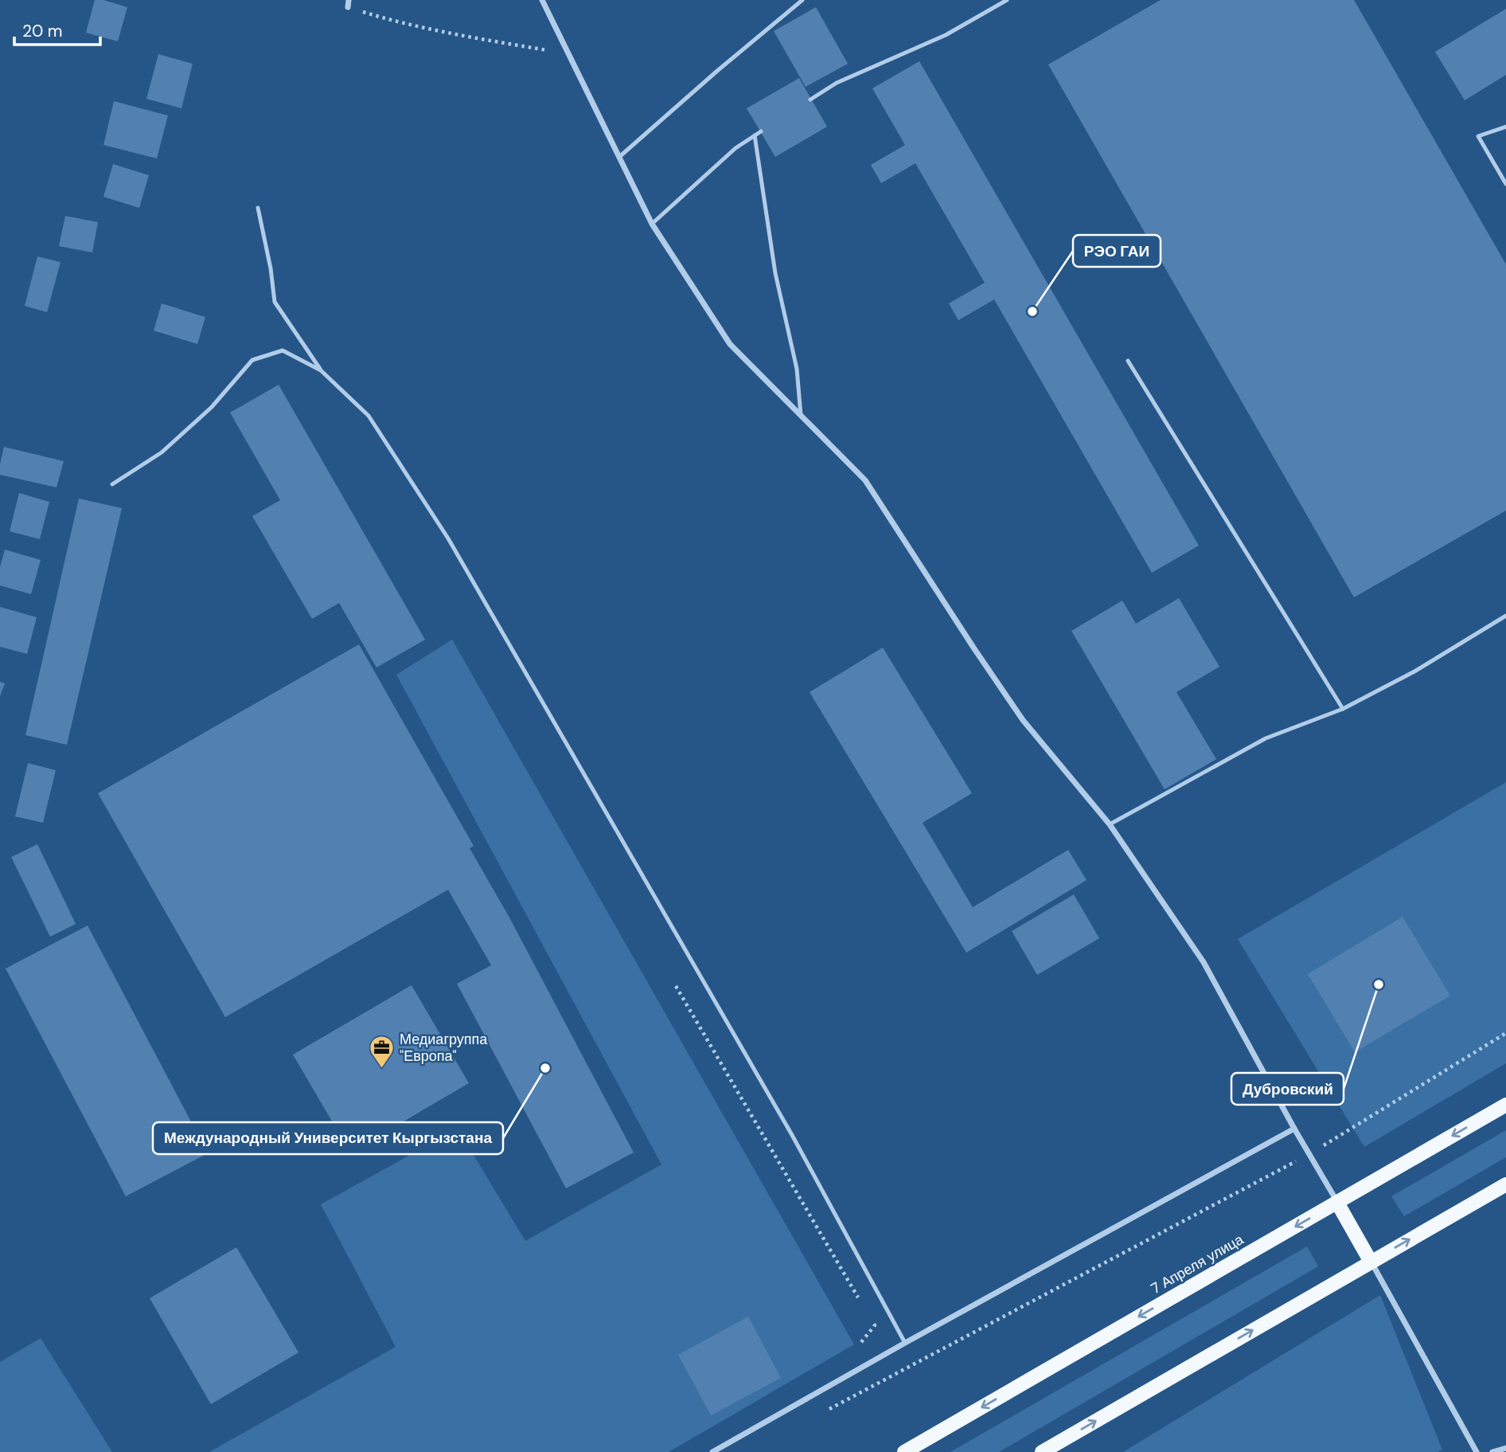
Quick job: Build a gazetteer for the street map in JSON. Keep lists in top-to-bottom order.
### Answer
{
  "streets": {
    "main road": ["7 Апреля улица"]
  },
  "places": {
    "other": ["РЭО ГАИ", "Дубровский", "Международный Университет Кыргызстана"],
    "office": ["Медиагруппа \"Европа\""]
  },
  "scale_bar": "20 m"
}
